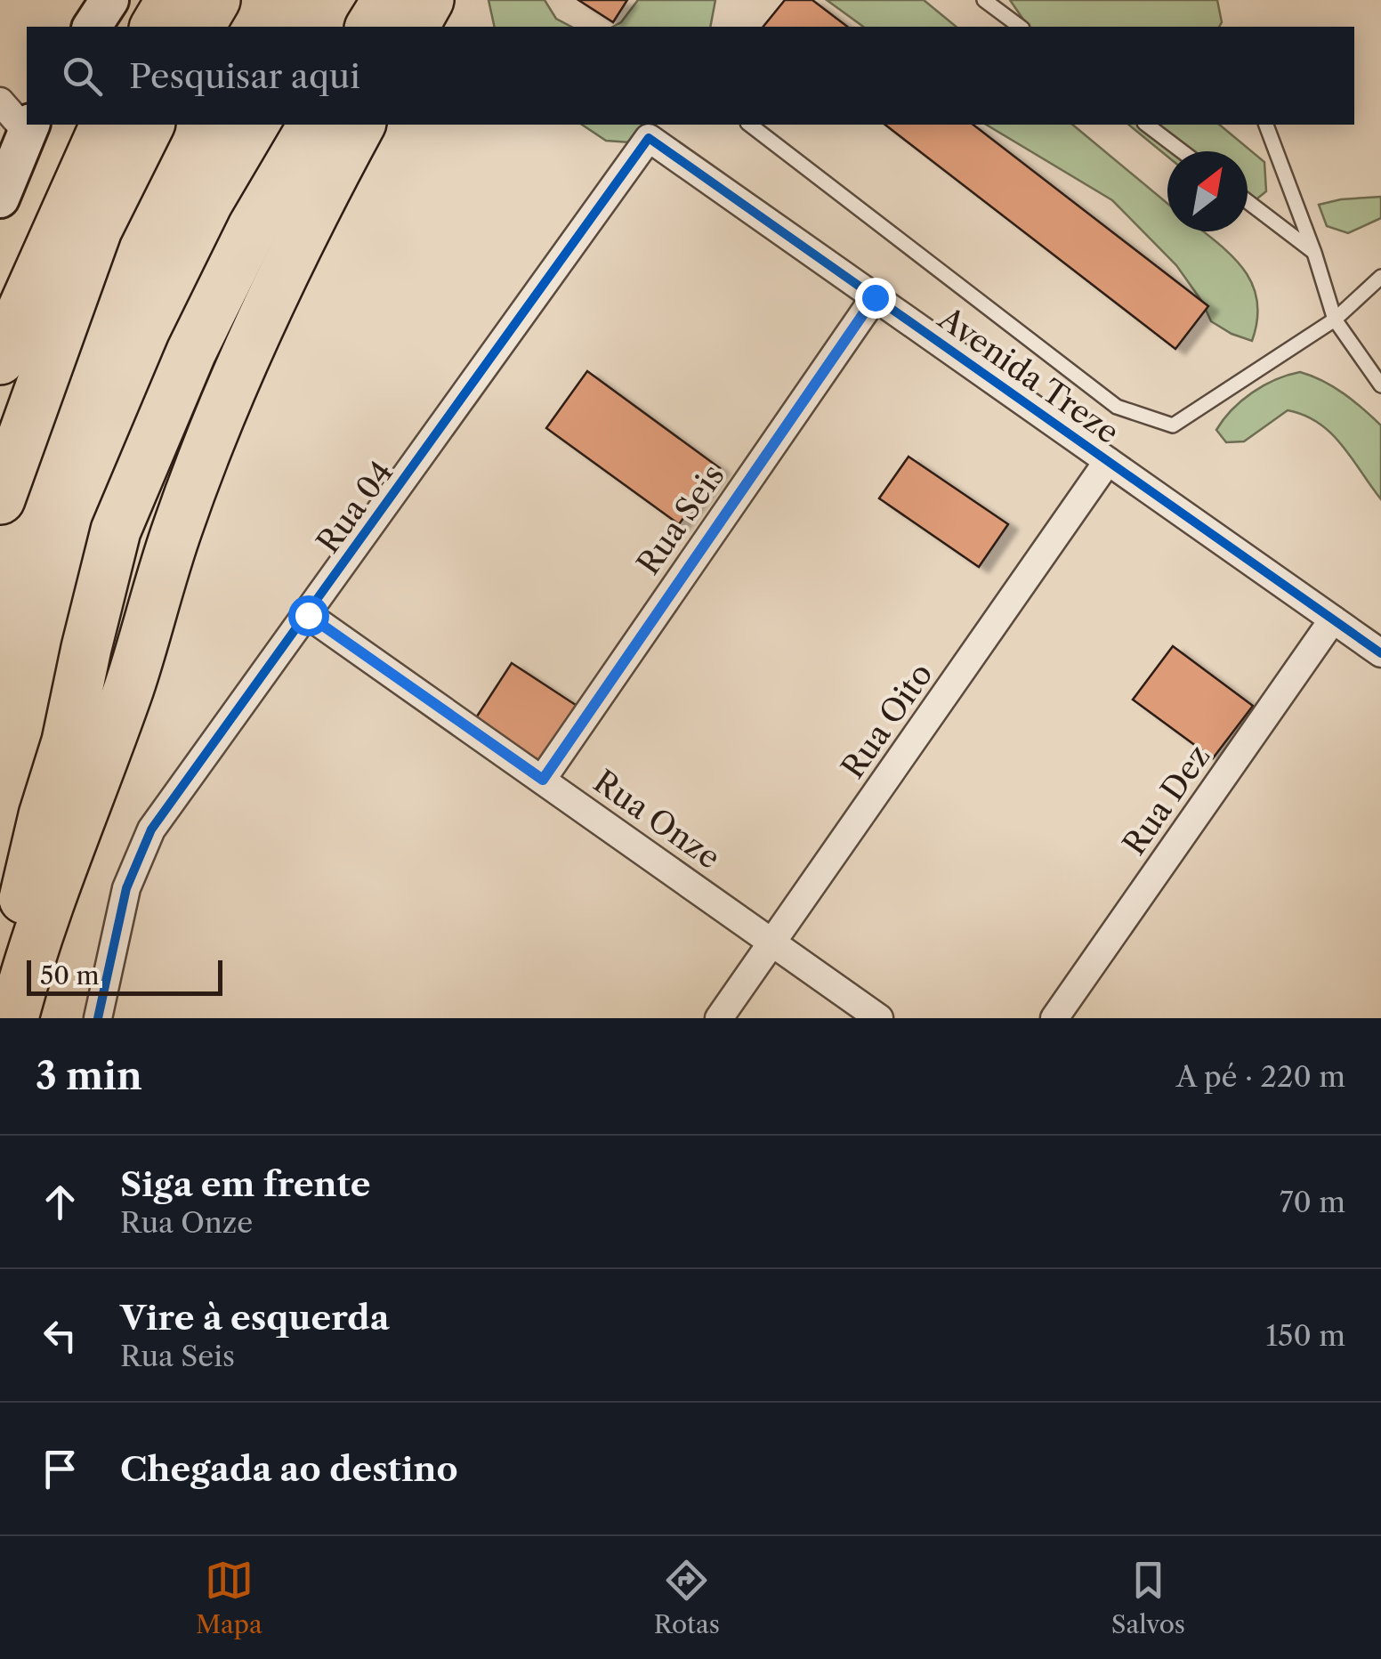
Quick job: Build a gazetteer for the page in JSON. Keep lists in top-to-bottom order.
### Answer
{
  "streets": {
    "street": [
      "Avenida Treze",
      "Rua 04",
      "Rua Seis",
      "Rua Oito",
      "Rua Dez",
      "Rua Onze"
    ]
  },
  "crossings": [
    ["Avenida Treze", "Rua 04"],
    ["Avenida Treze", "Rua Seis"],
    ["Avenida Treze", "Rua Oito"],
    ["Avenida Treze", "Rua Dez"],
    ["Rua 04", "Rua Onze"],
    ["Rua Seis", "Rua Onze"],
    ["Rua Oito", "Rua Onze"]
  ],
  "scale_bar": "50 m",
  "north": "top right",
  "page": {
    "search": "Pesquisar aqui",
    "scale": "50 m",
    "heading": ["3 min", "A pé · 220 m"],
    "list": [
      ["Siga em frente", "Rua Onze", "70 m"],
      ["Vire à esquerda", "Rua Seis", "150 m"],
      "Chegada ao destino"
    ],
    "nav": ["Mapa", "Rotas", "Salvos"]
  }
}
